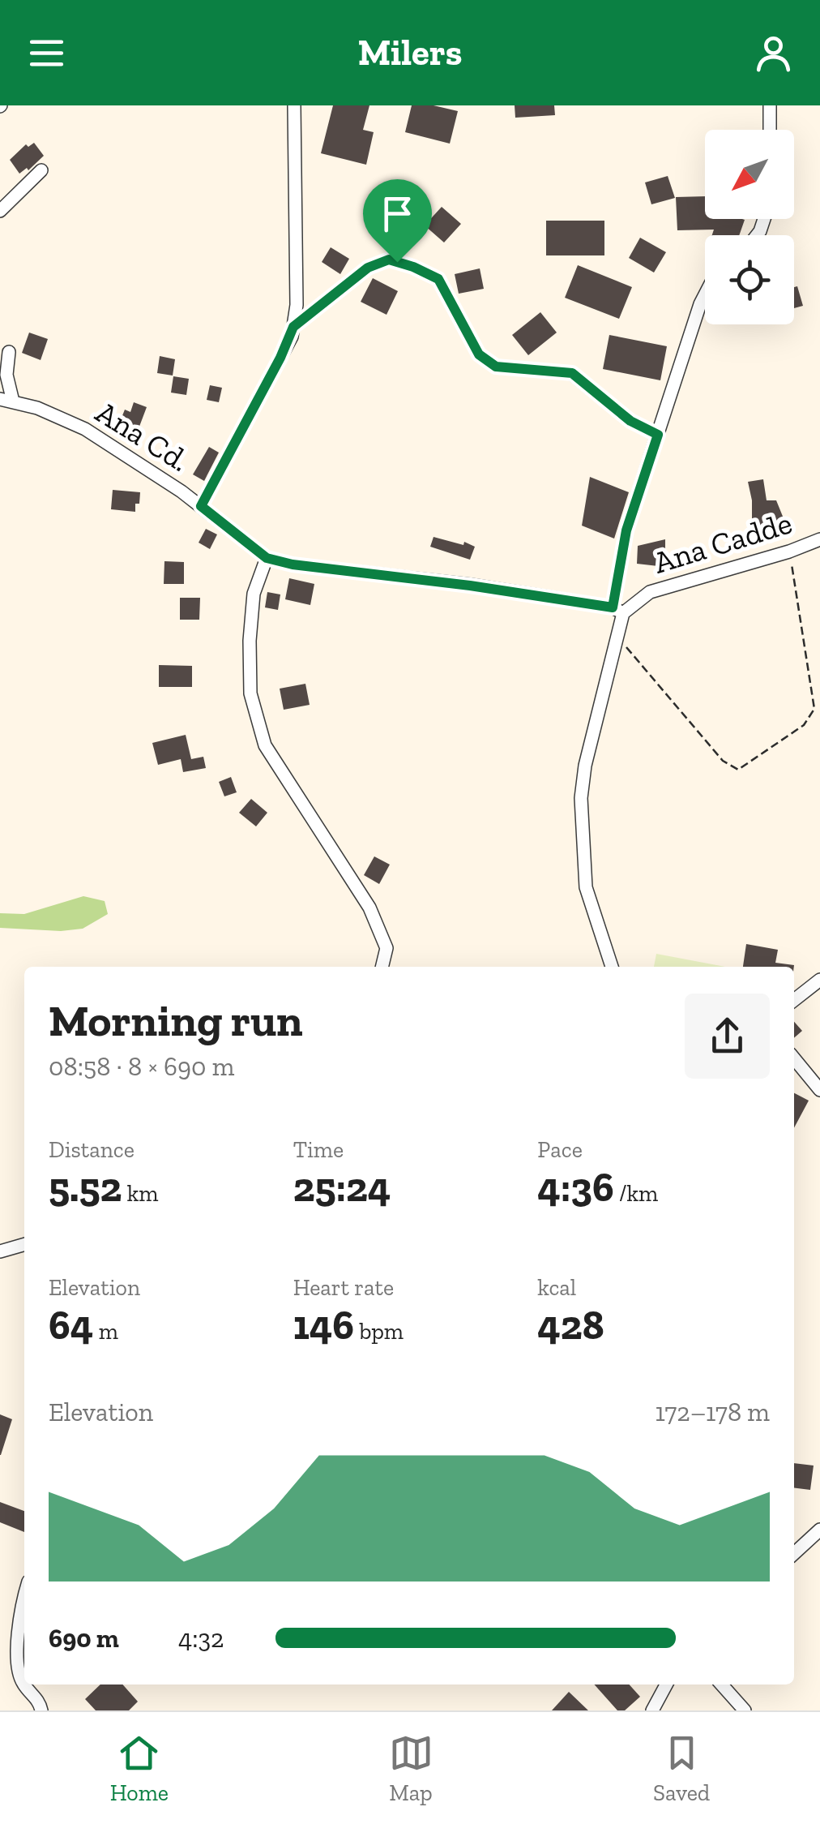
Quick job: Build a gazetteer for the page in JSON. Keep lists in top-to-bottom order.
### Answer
{
  "streets": {
    "street": ["Ana Cd.", "Ana Cadde"]
  },
  "crossings": [
    ["Ana Cd.", "Ana Cadde"]
  ],
  "north": "bottom left",
  "page": {
    "header": "Milers",
    "heading": ["Morning run", "08:58 · 8 × 690 m"],
    "stats": [
      ["Distance", "5.52 km"],
      ["Time", "25:24"],
      ["Pace", "4:36 /km"],
      ["Elevation", "64 m"],
      ["Heart rate", "146 bpm"],
      ["kcal", "428"]
    ],
    "chart": ["Elevation", "172–178 m"],
    "list": [
      {
        "name": "690 m",
        "note": "4:32"
      }
    ],
    "tabs": ["Home", "Map", "Saved"]
  }
}
